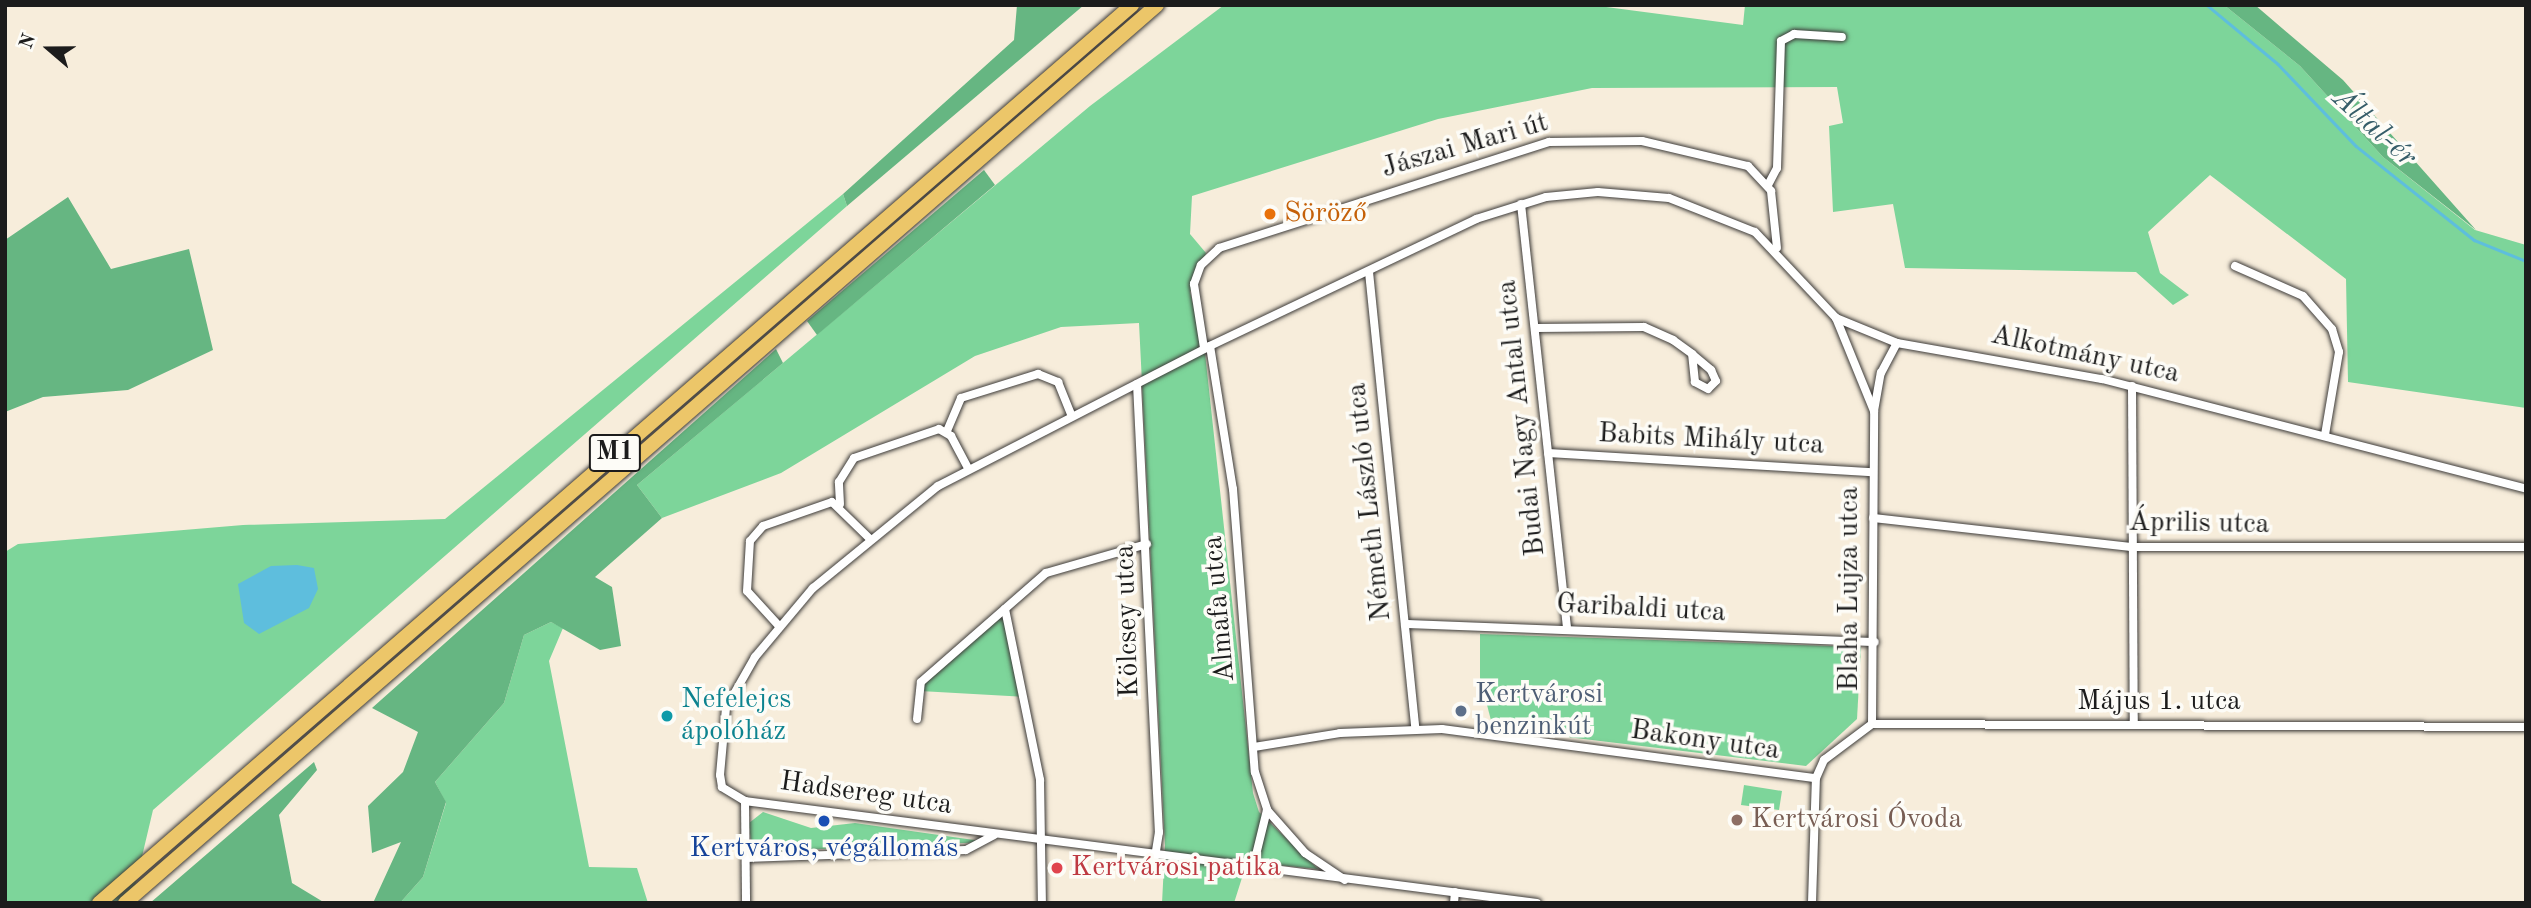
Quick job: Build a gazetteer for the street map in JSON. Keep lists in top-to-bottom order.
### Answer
{
  "streets": {
    "highway": ["M1"],
    "street": [
      "Jászai Mari út",
      "Alkotmány utca",
      "Budai Nagy Antal utca",
      "Babits Mihály utca",
      "Németh László utca",
      "Április utca",
      "Blaha Lujza utca",
      "Almafa utca",
      "Garibaldi utca",
      "Kölcsey utca",
      "Május 1. utca",
      "Bakony utca",
      "Hadsereg utca"
    ]
  },
  "crossings": [
    ["Jászai Mari út", "Blaha Lujza utca"],
    ["Jászai Mari út", "Almafa utca"],
    ["Alkotmány utca", "Blaha Lujza utca"],
    ["Budai Nagy Antal utca", "Babits Mihály utca"],
    ["Budai Nagy Antal utca", "Blaha Lujza utca"],
    ["Budai Nagy Antal utca", "Garibaldi utca"],
    ["Babits Mihály utca", "Blaha Lujza utca"],
    ["Németh László utca", "Blaha Lujza utca"],
    ["Németh László utca", "Garibaldi utca"],
    ["Németh László utca", "Bakony utca"],
    ["Április utca", "Blaha Lujza utca"],
    ["Blaha Lujza utca", "Almafa utca"],
    ["Blaha Lujza utca", "Garibaldi utca"],
    ["Blaha Lujza utca", "Kölcsey utca"],
    ["Blaha Lujza utca", "Május 1. utca"],
    ["Blaha Lujza utca", "Hadsereg utca"],
    ["Almafa utca", "Bakony utca"],
    ["Almafa utca", "Hadsereg utca"],
    ["Kölcsey utca", "Hadsereg utca"]
  ],
  "water": ["Által-ér"],
  "places": [
    "Söröző",
    "Kertvárosi benzinkút",
    "Nefelejcs ápolóház",
    "Kertvárosi Óvoda",
    "Kertváros, végállomás",
    "Kertvárosi patika"
  ],
  "north": "left"
}
